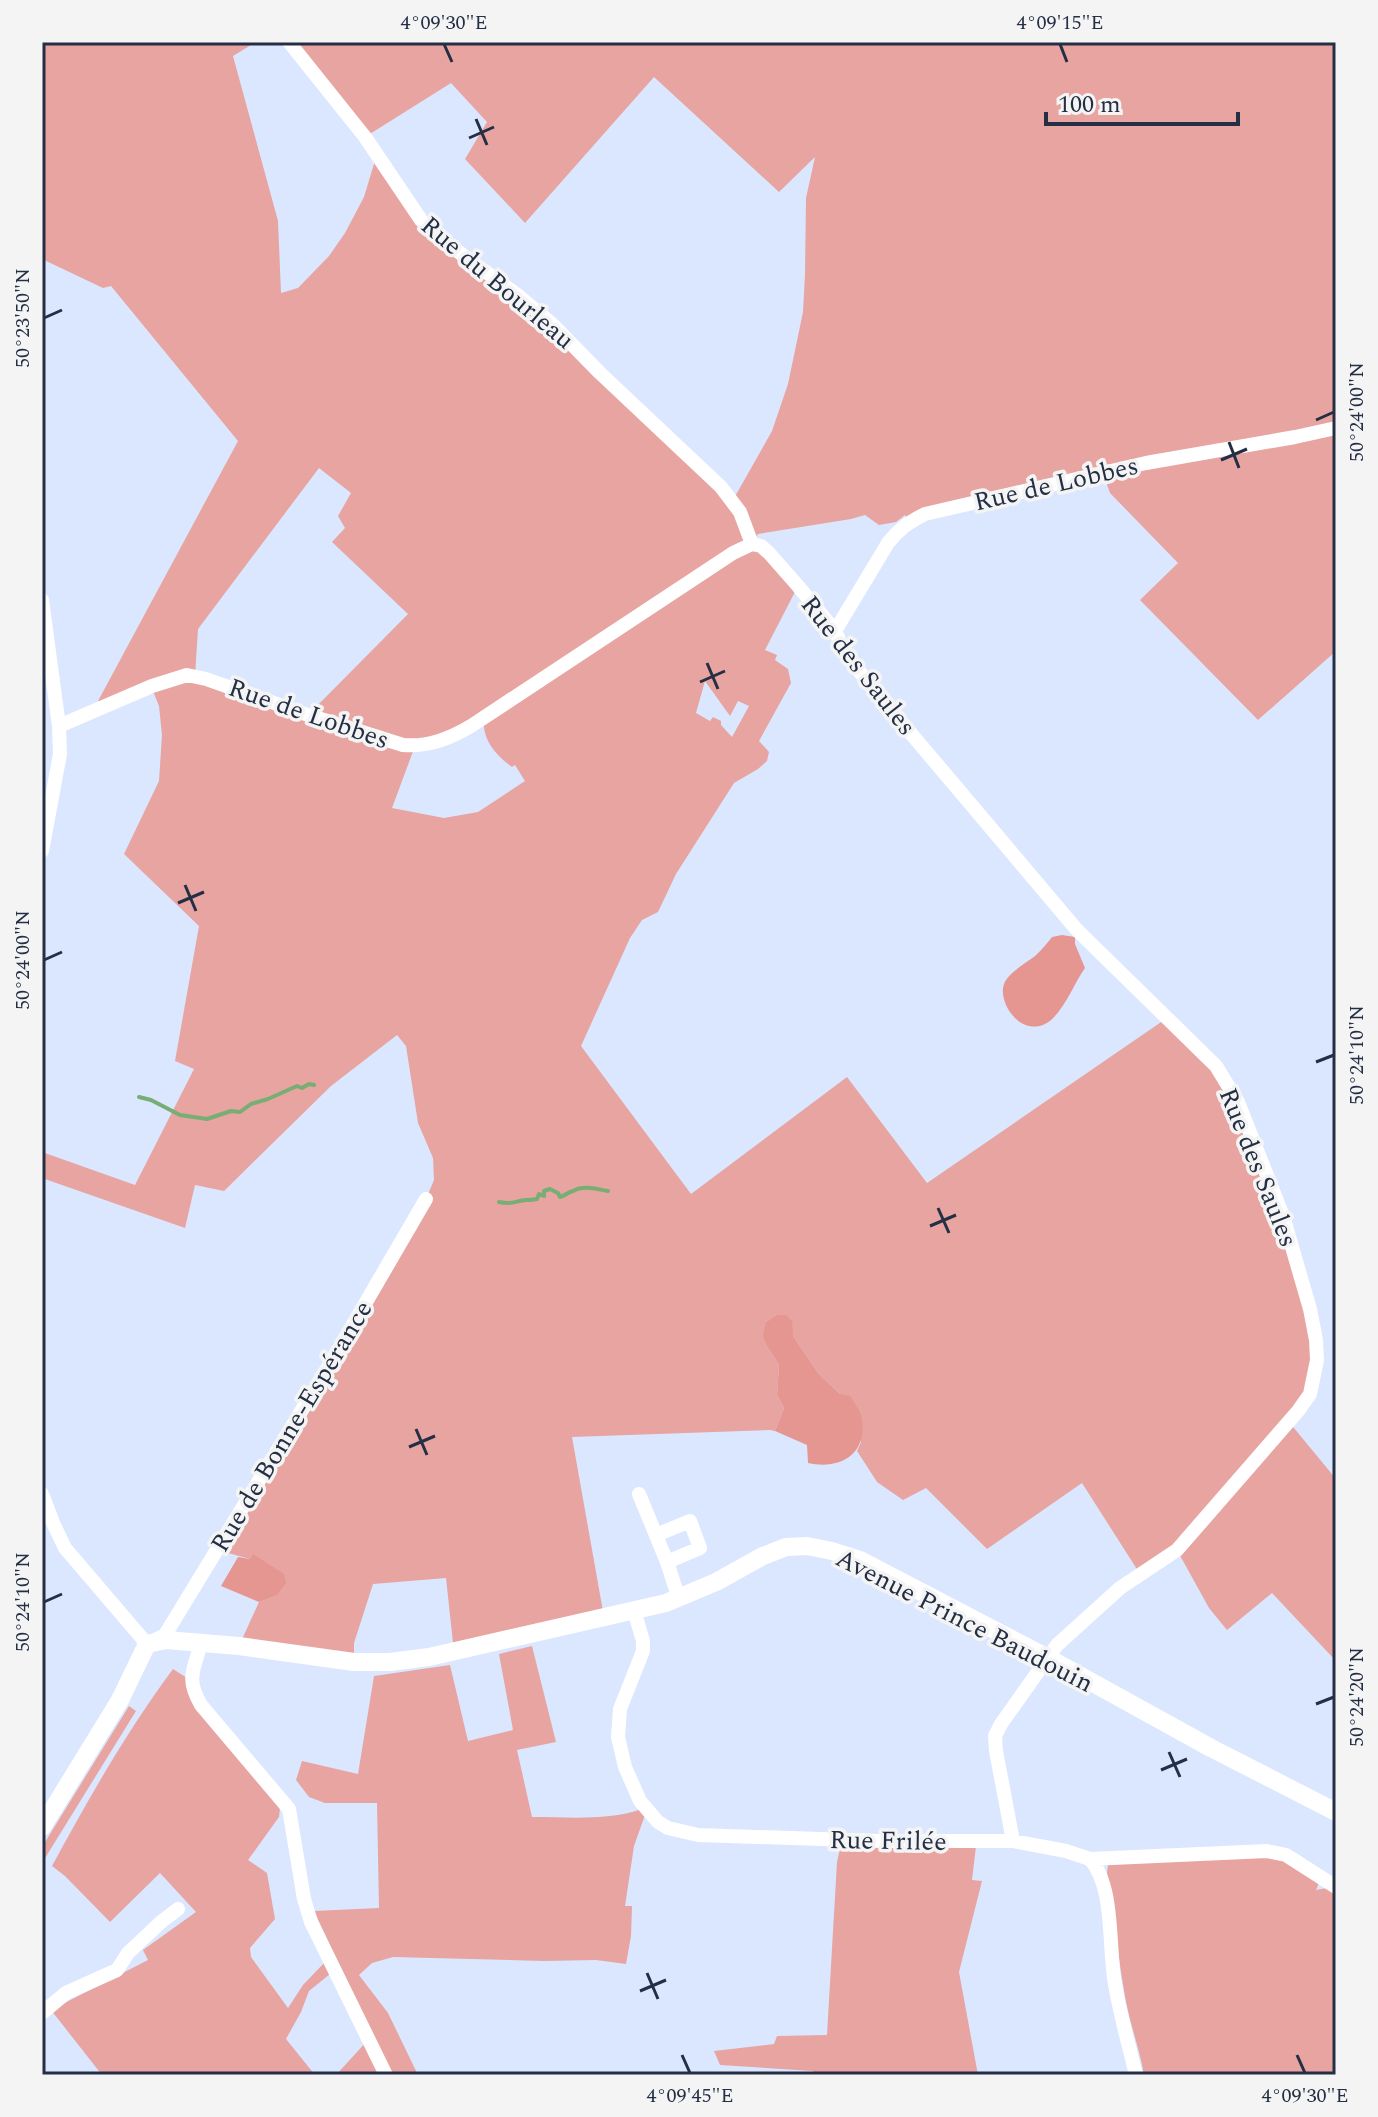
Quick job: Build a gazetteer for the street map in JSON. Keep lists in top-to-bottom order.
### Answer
{
  "streets": {
    "street": [
      "Rue du Bourleau",
      "Rue de Lobbes",
      "Rue des Saules",
      "Rue de Bonne-Espérance",
      "Avenue Prince Baudouin",
      "Rue Frilée"
    ]
  },
  "crossings": [
    ["Rue du Bourleau", "Rue de Lobbes"],
    ["Rue du Bourleau", "Rue des Saules"],
    ["Rue de Lobbes", "Rue des Saules"],
    ["Rue des Saules", "Avenue Prince Baudouin"],
    ["Rue des Saules", "Rue Frilée"],
    ["Rue de Bonne-Espérance", "Avenue Prince Baudouin"],
    ["Avenue Prince Baudouin", "Rue Frilée"]
  ],
  "scale_bar": "100 m",
  "coordinates": [
    "4°09'30\"E",
    "4°09'15\"E",
    "50°23'50\"N",
    "50°24'00\"N",
    "50°24'10\"N",
    "50°24'20\"N",
    "4°09'45\"E"
  ]
}
